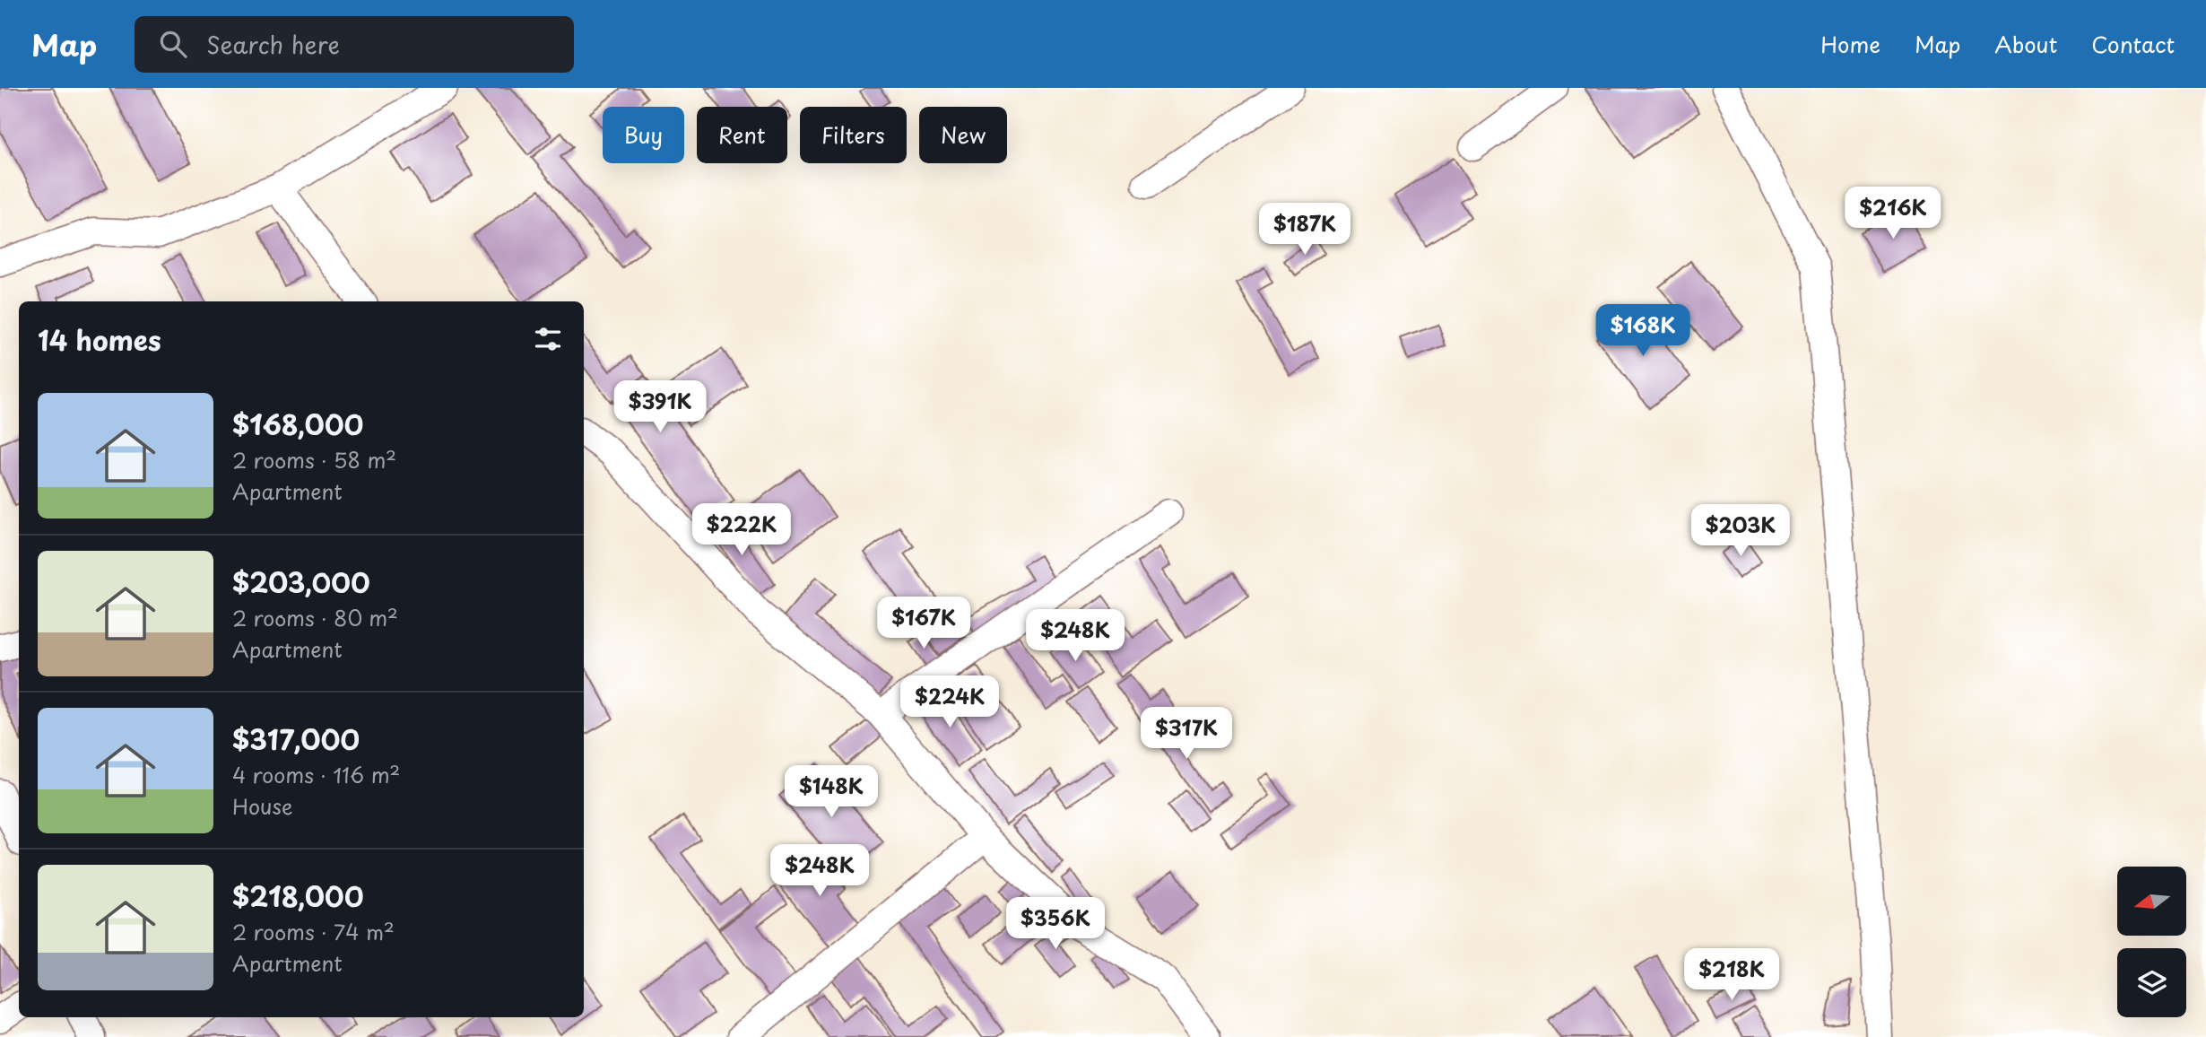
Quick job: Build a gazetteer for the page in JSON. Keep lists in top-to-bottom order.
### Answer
{
  "north": "left",
  "page": {
    "header": "Map",
    "search": "Search here",
    "nav": [
      "Home",
      "Map",
      "About",
      "Contact"
    ],
    "chip": [
      "Buy",
      "Rent",
      "Filters",
      "New"
    ],
    "price": [
      "$216K",
      "$187K",
      "$168K",
      "$391K",
      "$222K",
      "$203K",
      "$167K",
      "$248K",
      "$224K",
      "$317K",
      "$148K",
      "$248K",
      "$356K",
      "$218K"
    ],
    "heading": "14 homes",
    "list": [
      {
        "name": "$168,000",
        "note": "2 rooms · 58 m² · Apartment"
      },
      {
        "name": "$203,000",
        "note": "2 rooms · 80 m² · Apartment"
      },
      {
        "name": "$317,000",
        "note": "4 rooms · 116 m² · House"
      },
      {
        "name": "$218,000",
        "note": "2 rooms · 74 m² · Apartment"
      }
    ]
  }
}
